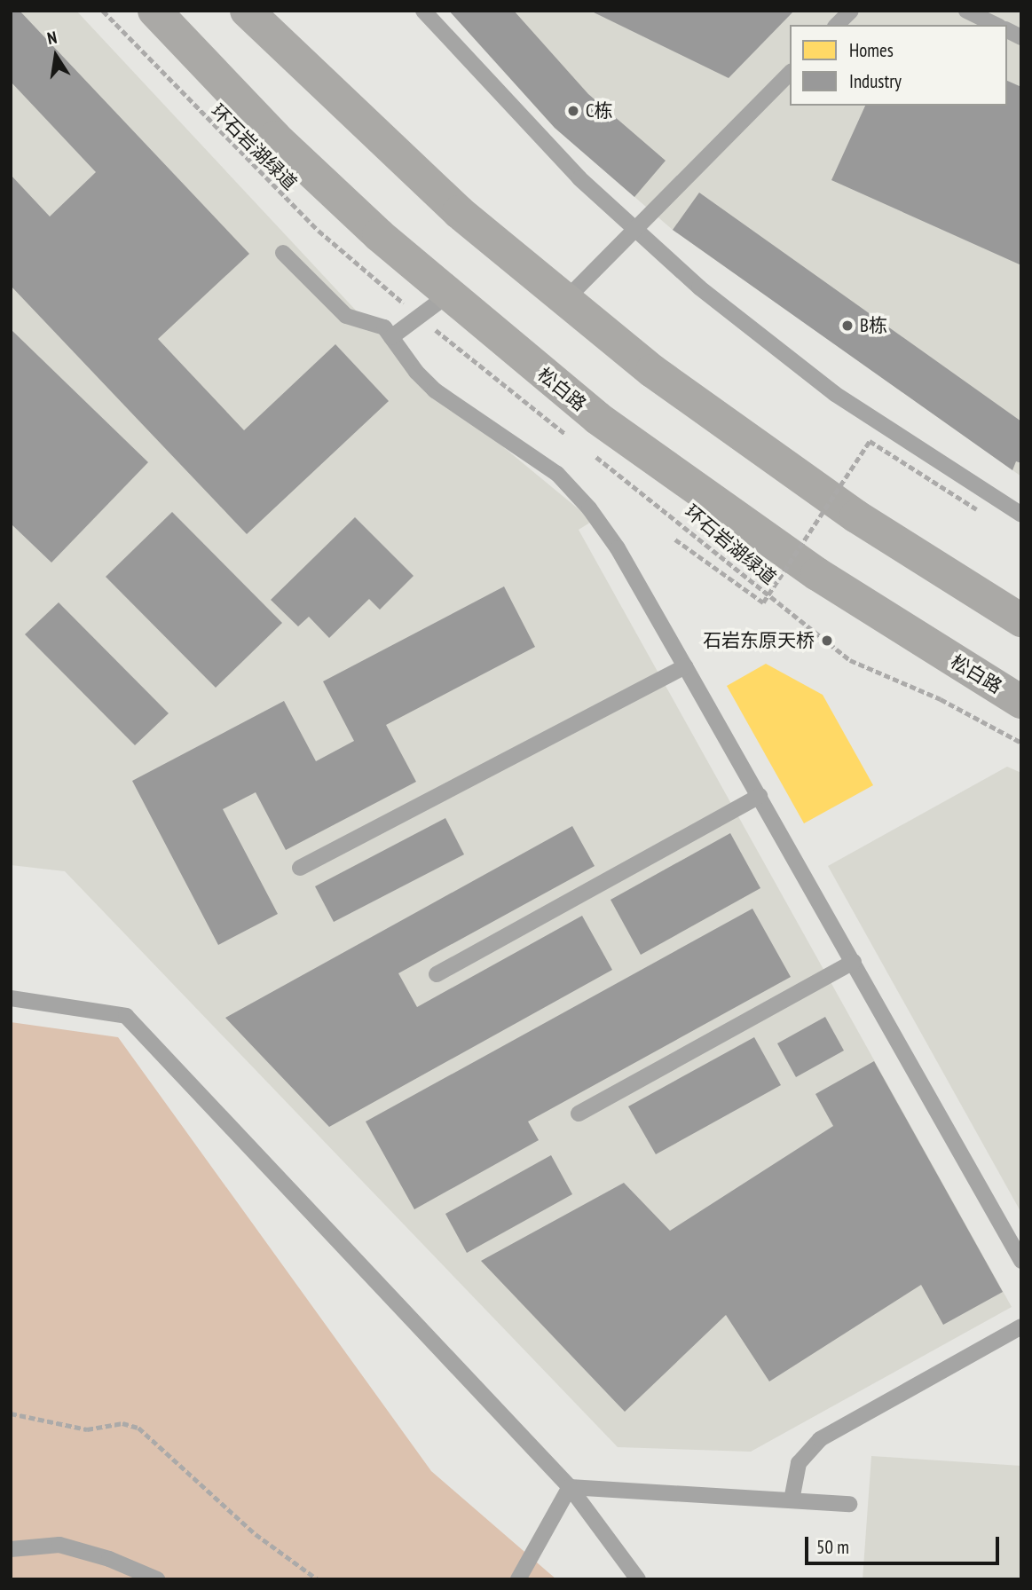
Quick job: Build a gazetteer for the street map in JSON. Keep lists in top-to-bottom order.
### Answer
{
  "streets": {
    "main road": ["松白路"],
    "path": ["环石岩湖绿道"]
  },
  "places": ["C栋", "B栋", "石岩东原天桥"],
  "legend": ["Homes", "Industry"],
  "scale_bar": "50 m",
  "north": "top"
}
